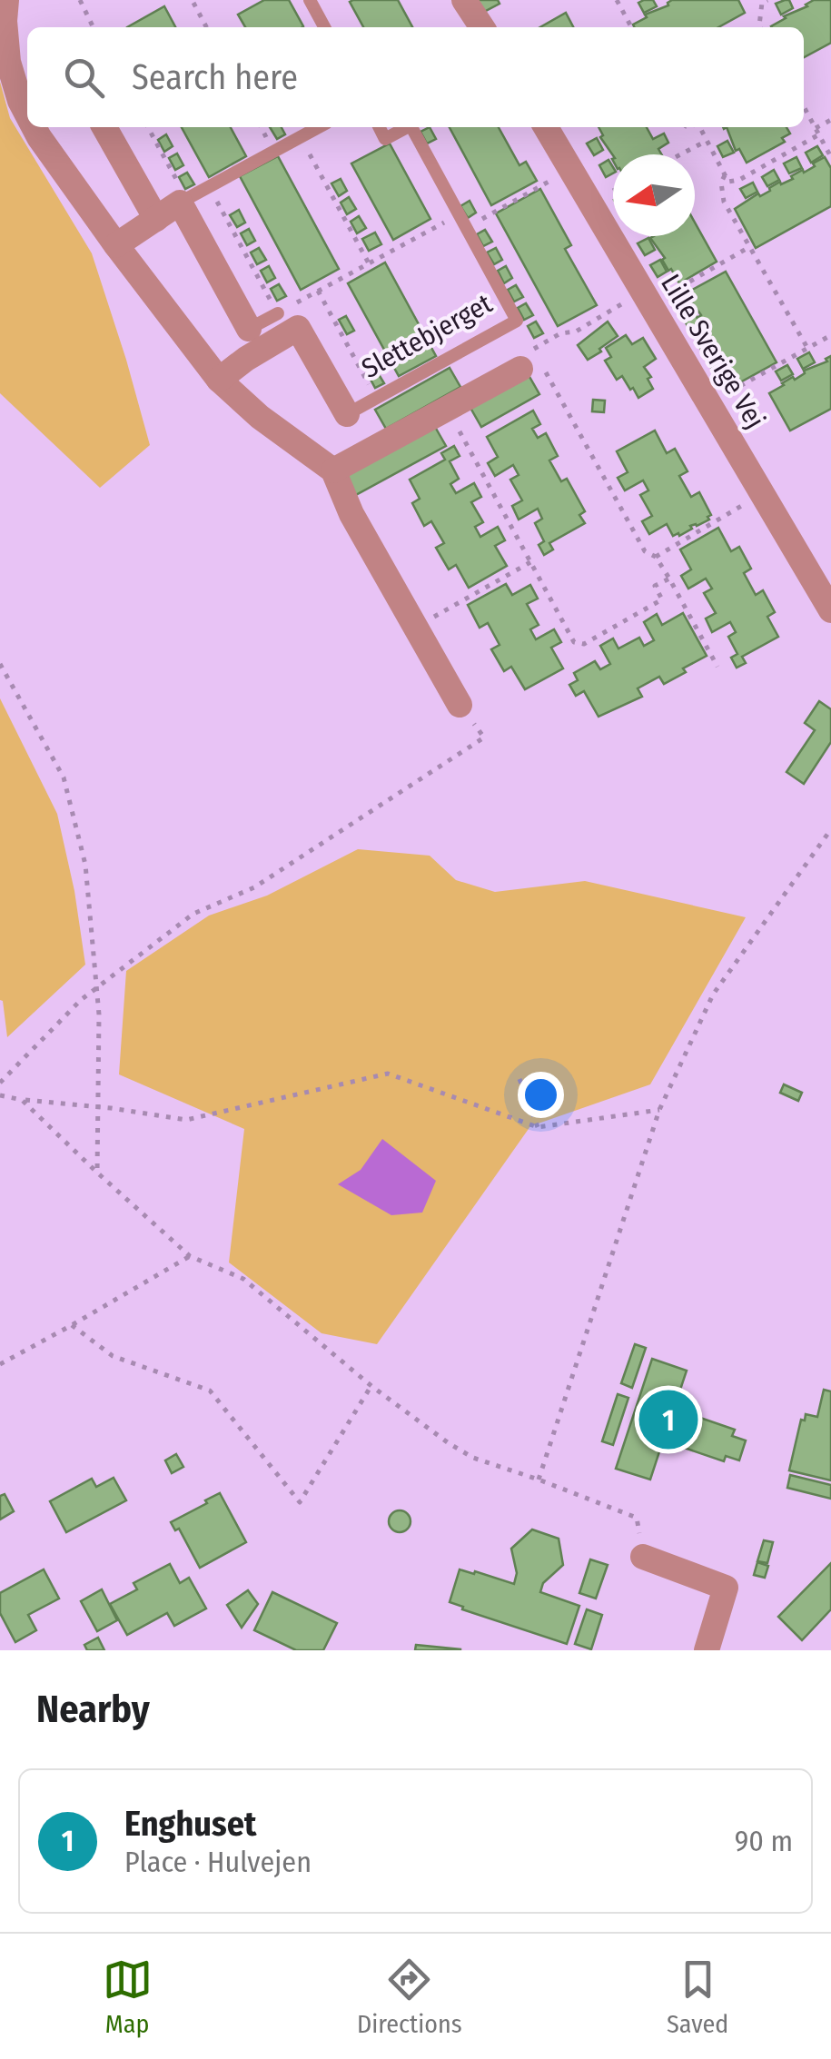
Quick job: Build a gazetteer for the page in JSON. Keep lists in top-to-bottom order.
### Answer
{
  "streets": {
    "street": ["Slettebjerget", "Lille Sverige Vej"]
  },
  "north": "left",
  "page": {
    "search": "Search here",
    "pins": "1",
    "heading": "Nearby",
    "list": [
      {
        "mark": "1",
        "name": "Enghuset",
        "note": "Place · Hulvejen",
        "value": "90 m"
      }
    ],
    "nav": ["Map", "Directions", "Saved"]
  }
}
